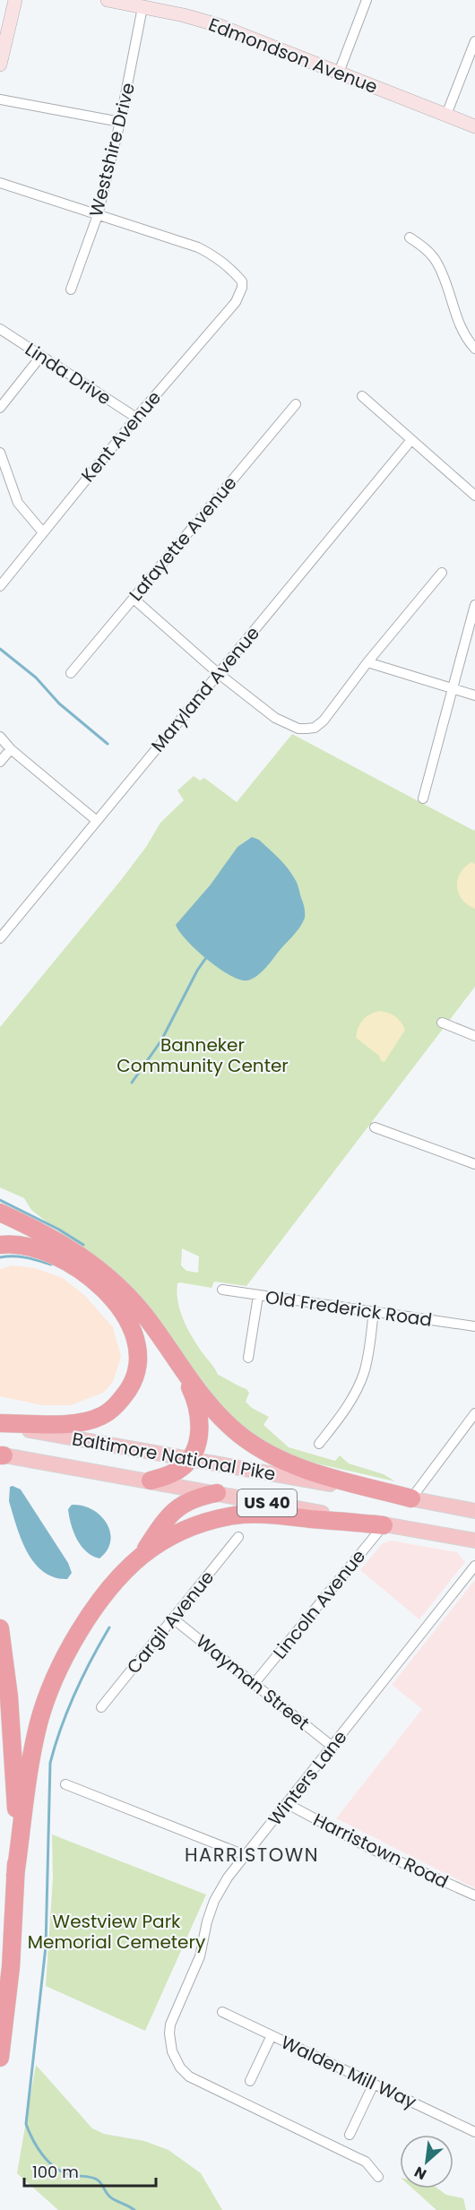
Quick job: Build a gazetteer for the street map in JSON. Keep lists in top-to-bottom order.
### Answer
{
  "streets": {
    "main road": ["Edmondson Avenue", "Baltimore National Pike", "US 40"],
    "street": [
      "Westshire Drive",
      "Linda Drive",
      "Kent Avenue",
      "Lafayette Avenue",
      "Maryland Avenue",
      "Old Frederick Road",
      "Lincoln Avenue",
      "Cargil Avenue",
      "Wayman Street",
      "Winters Lane",
      "Harristown Road",
      "Walden Mill Way"
    ]
  },
  "crossings": [
    ["Edmondson Avenue", "Westshire Drive"],
    ["Westshire Drive", "Kent Avenue"],
    ["Linda Drive", "Kent Avenue"],
    ["Baltimore National Pike", "Lincoln Avenue"],
    ["Lincoln Avenue", "Wayman Street"],
    ["Cargil Avenue", "Wayman Street"],
    ["Wayman Street", "Winters Lane"],
    ["Winters Lane", "Harristown Road"]
  ],
  "districts": ["HARRISTOWN"],
  "parks": ["Banneker Community Center", "Westview Park Memorial Cemetery"],
  "scale_bar": "100 m",
  "north": "bottom left"
}
